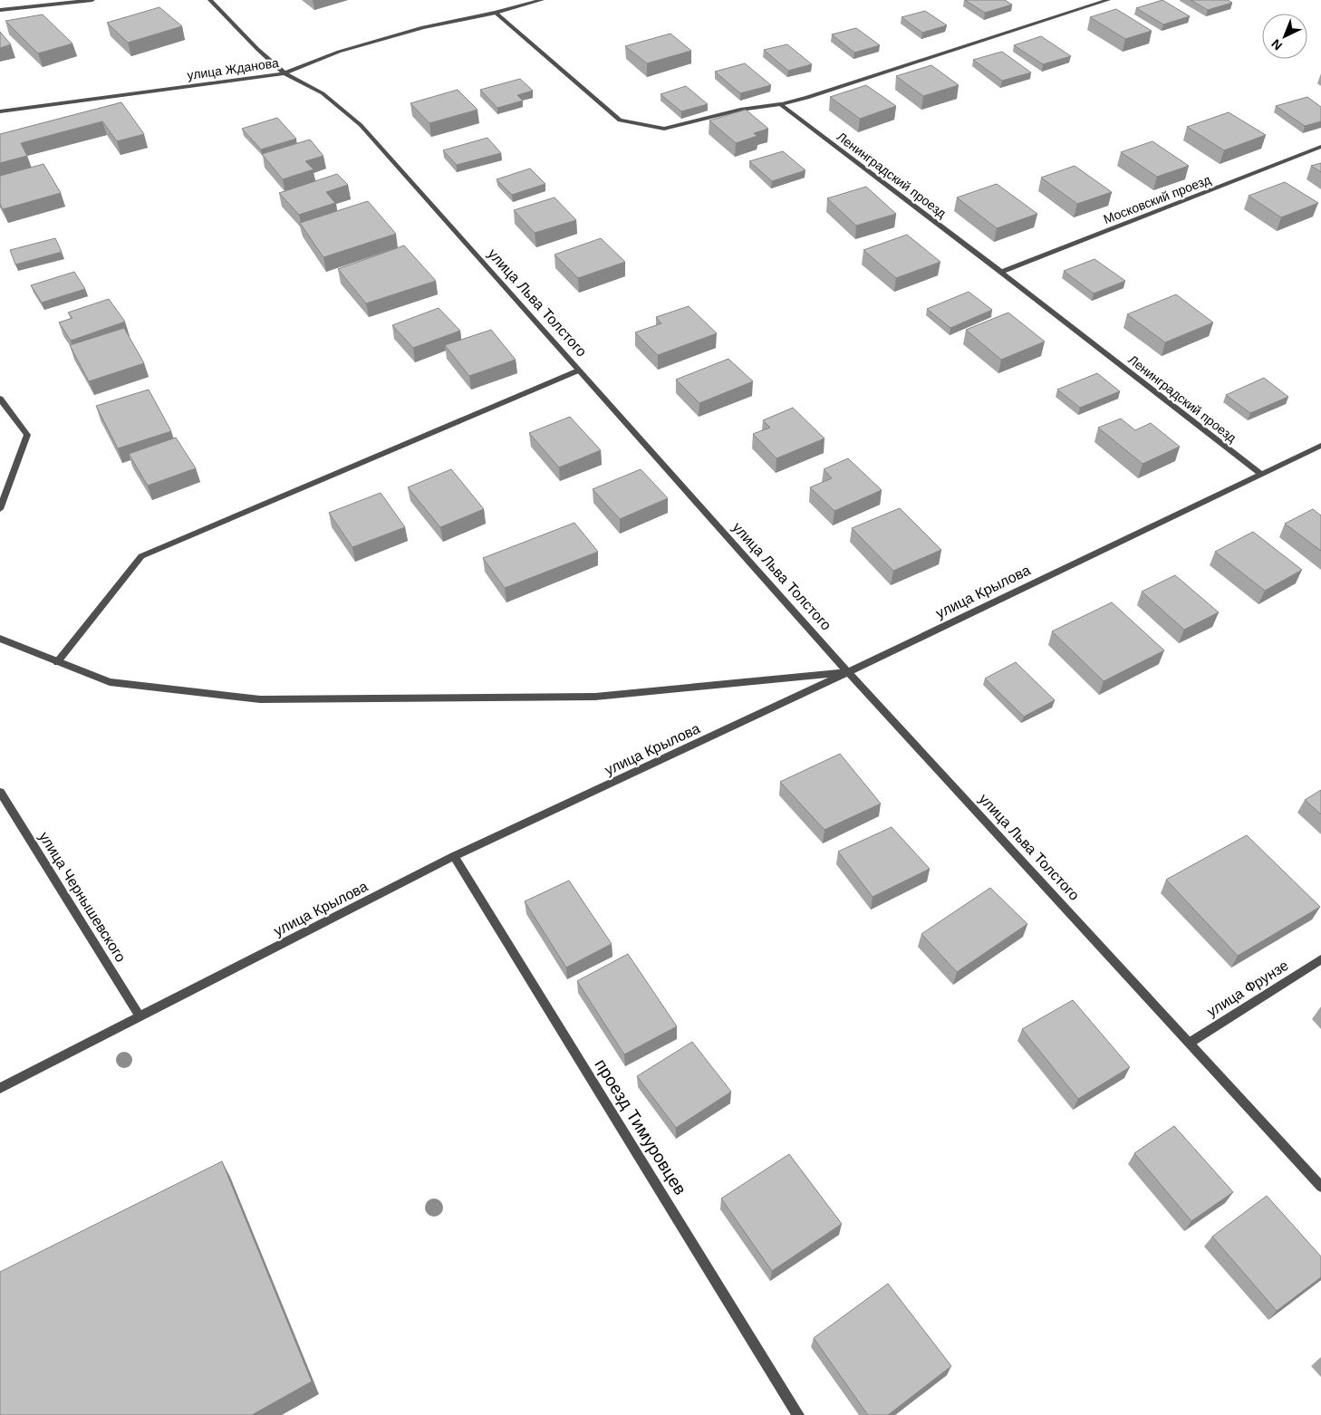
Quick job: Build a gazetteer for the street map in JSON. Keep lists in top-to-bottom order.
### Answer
{
  "streets": {
    "street": [
      "улица Жданова",
      "Ленинградский проезд",
      "Московский проезд",
      "улица Льва Толстого",
      "улица Крылова",
      "улица Чернышевского",
      "улица Фрунзе",
      "проезд Тимуровцев"
    ]
  },
  "crossings": [
    ["улица Жданова", "улица Льва Толстого"],
    ["Ленинградский проезд", "Московский проезд"],
    ["Ленинградский проезд", "улица Крылова"],
    ["улица Льва Толстого", "улица Крылова"],
    ["улица Льва Толстого", "улица Фрунзе"],
    ["улица Крылова", "улица Чернышевского"],
    ["улица Крылова", "проезд Тимуровцев"]
  ],
  "north": "bottom left"
}
